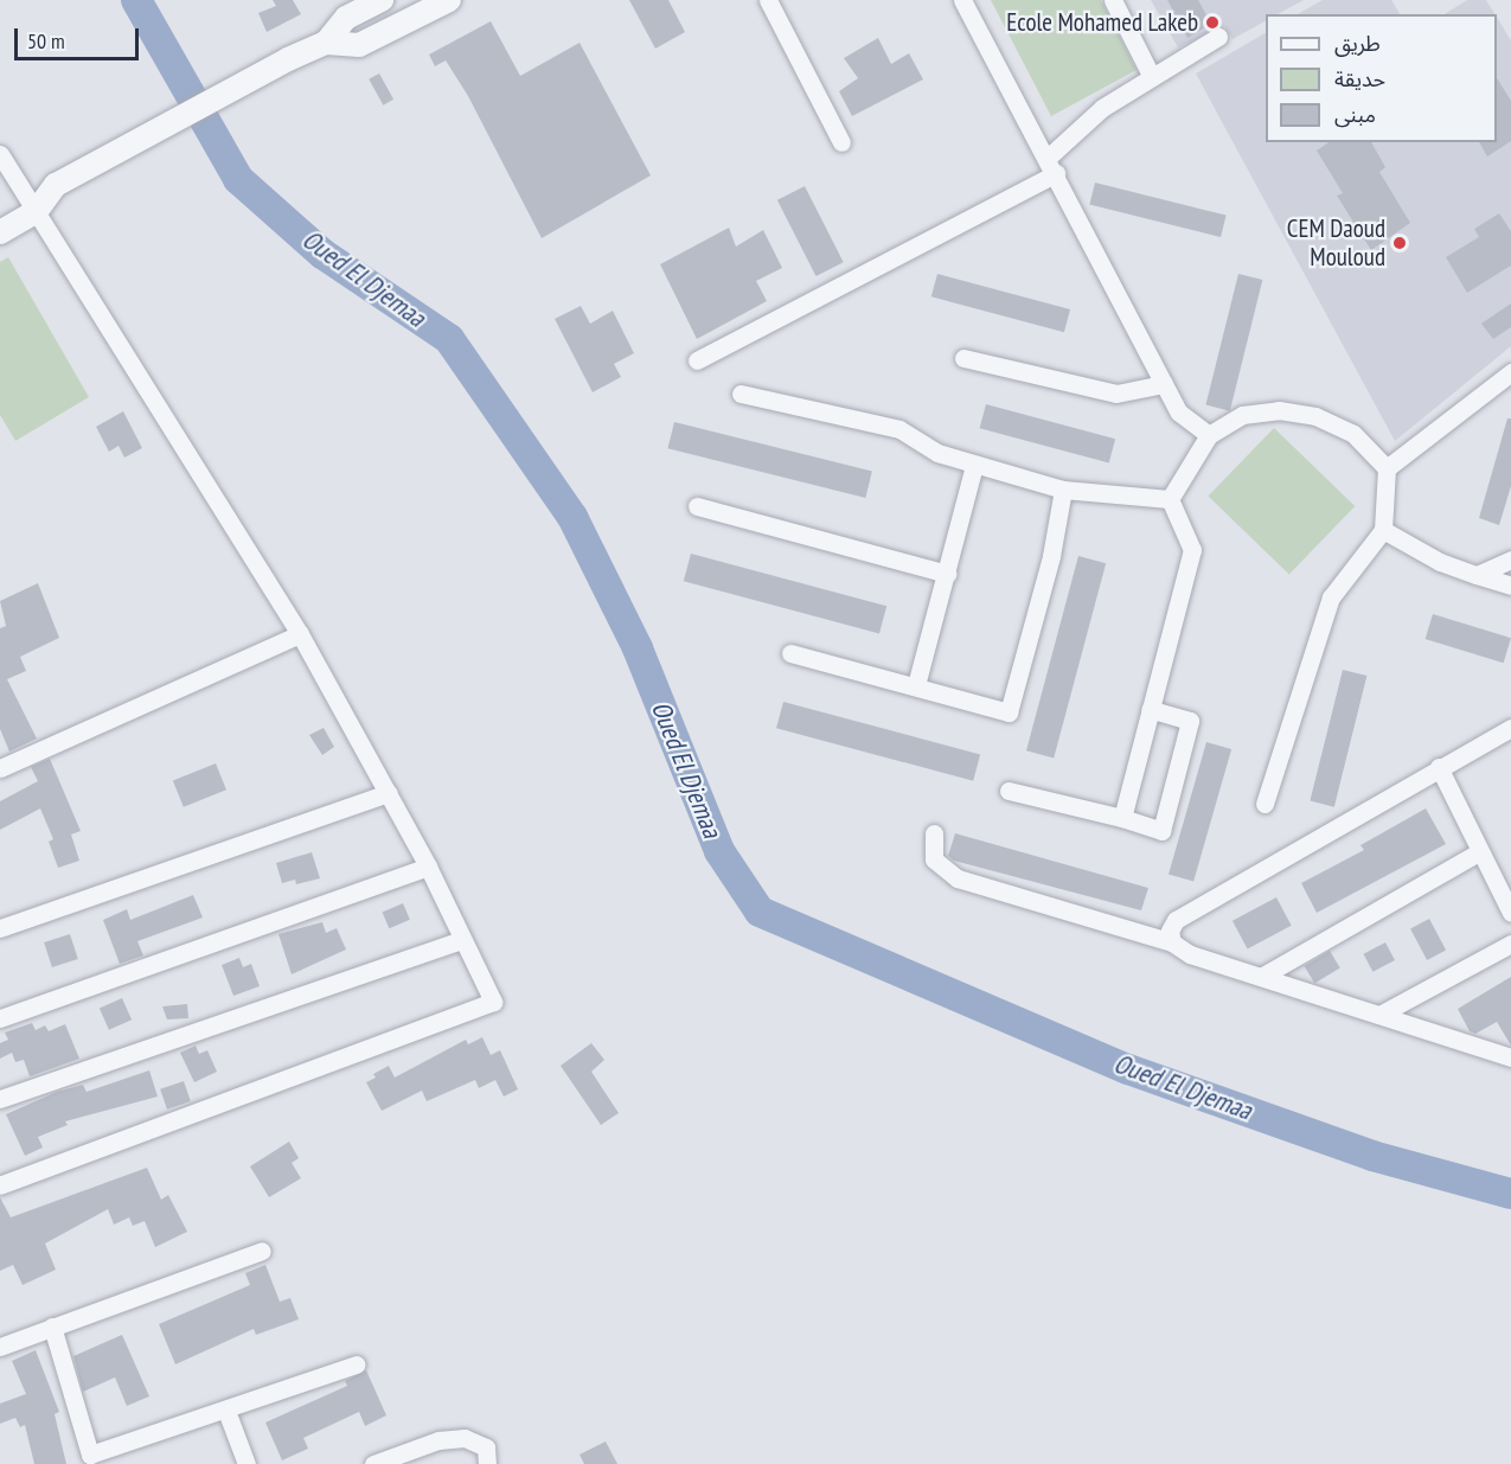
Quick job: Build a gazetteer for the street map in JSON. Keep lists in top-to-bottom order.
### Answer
{
  "water": ["Oued El Djemaa"],
  "places": ["Ecole Mohamed Lakeb", "CEM Daoud Mouloud"],
  "legend": ["طريق", "حديقة", "مبنى"],
  "scale_bar": "50 m"
}
